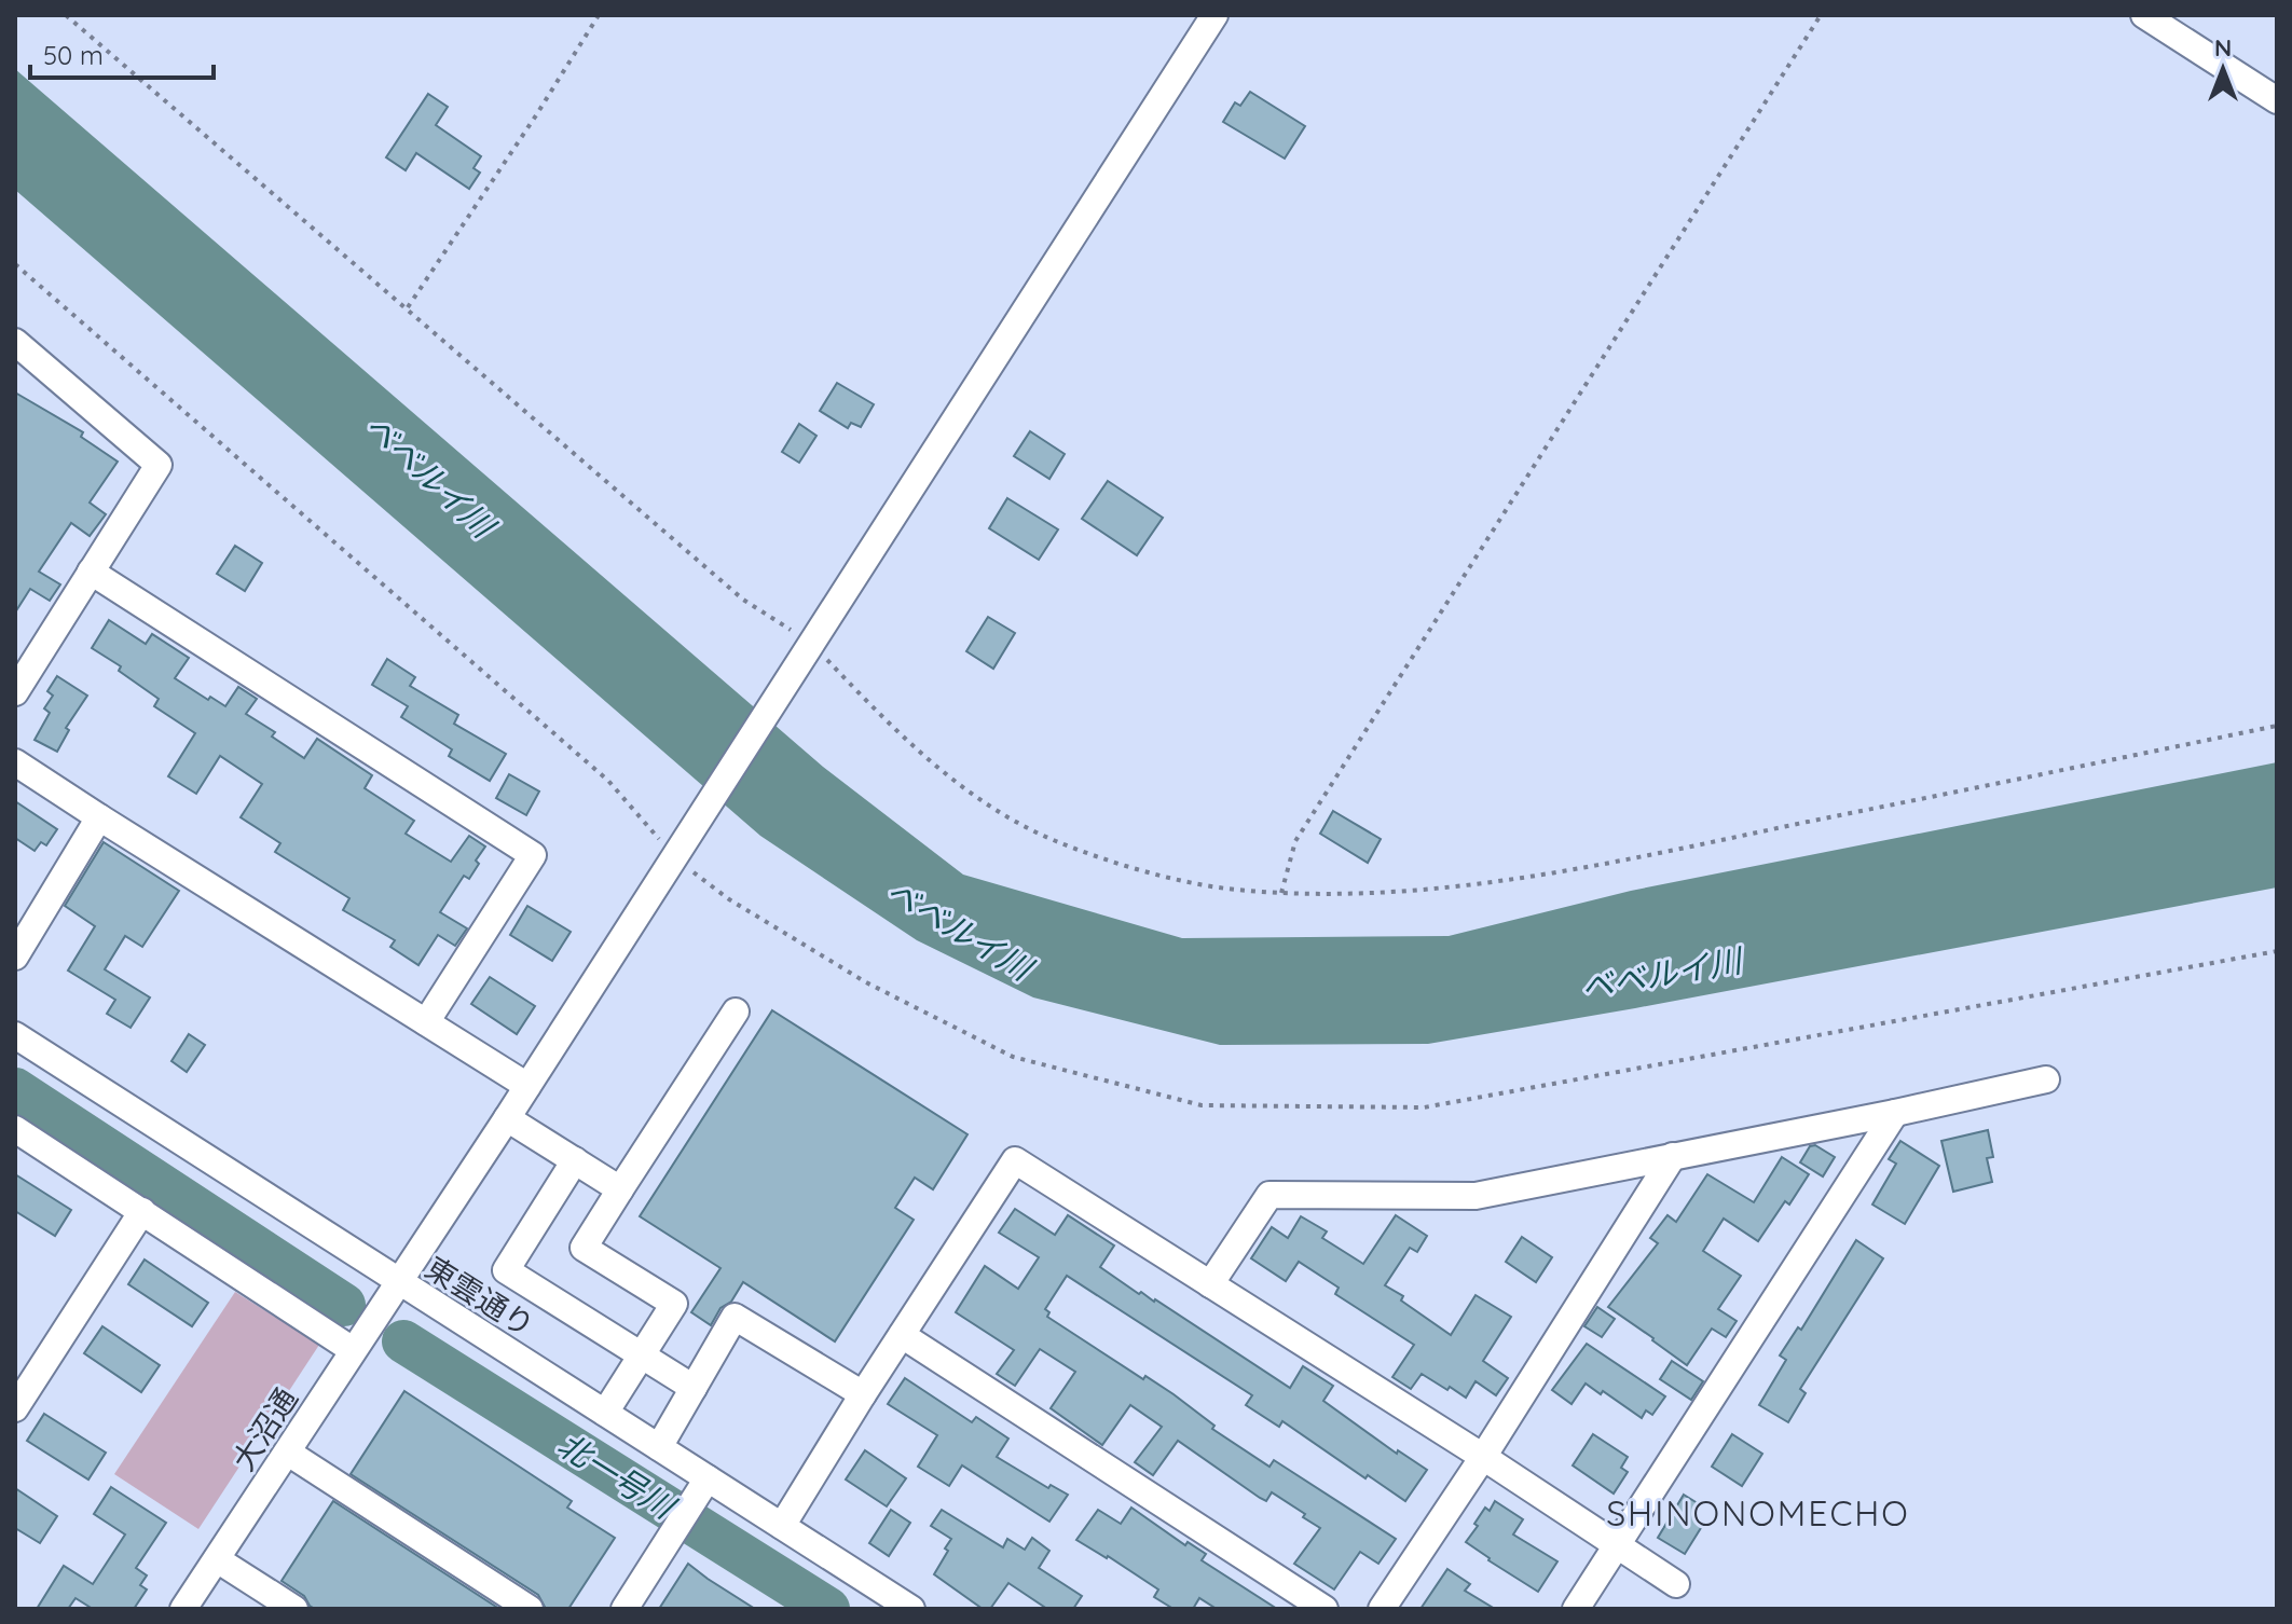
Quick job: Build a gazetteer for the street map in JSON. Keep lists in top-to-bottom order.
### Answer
{
  "streets": {
    "street": ["東雲通り", "大沼通"]
  },
  "crossings": [
    ["東雲通り", "大沼通"]
  ],
  "districts": ["SHINONOMECHO"],
  "water": ["ベベルイ川", "北一号川"],
  "scale_bar": "50 m",
  "north": "top"
}
